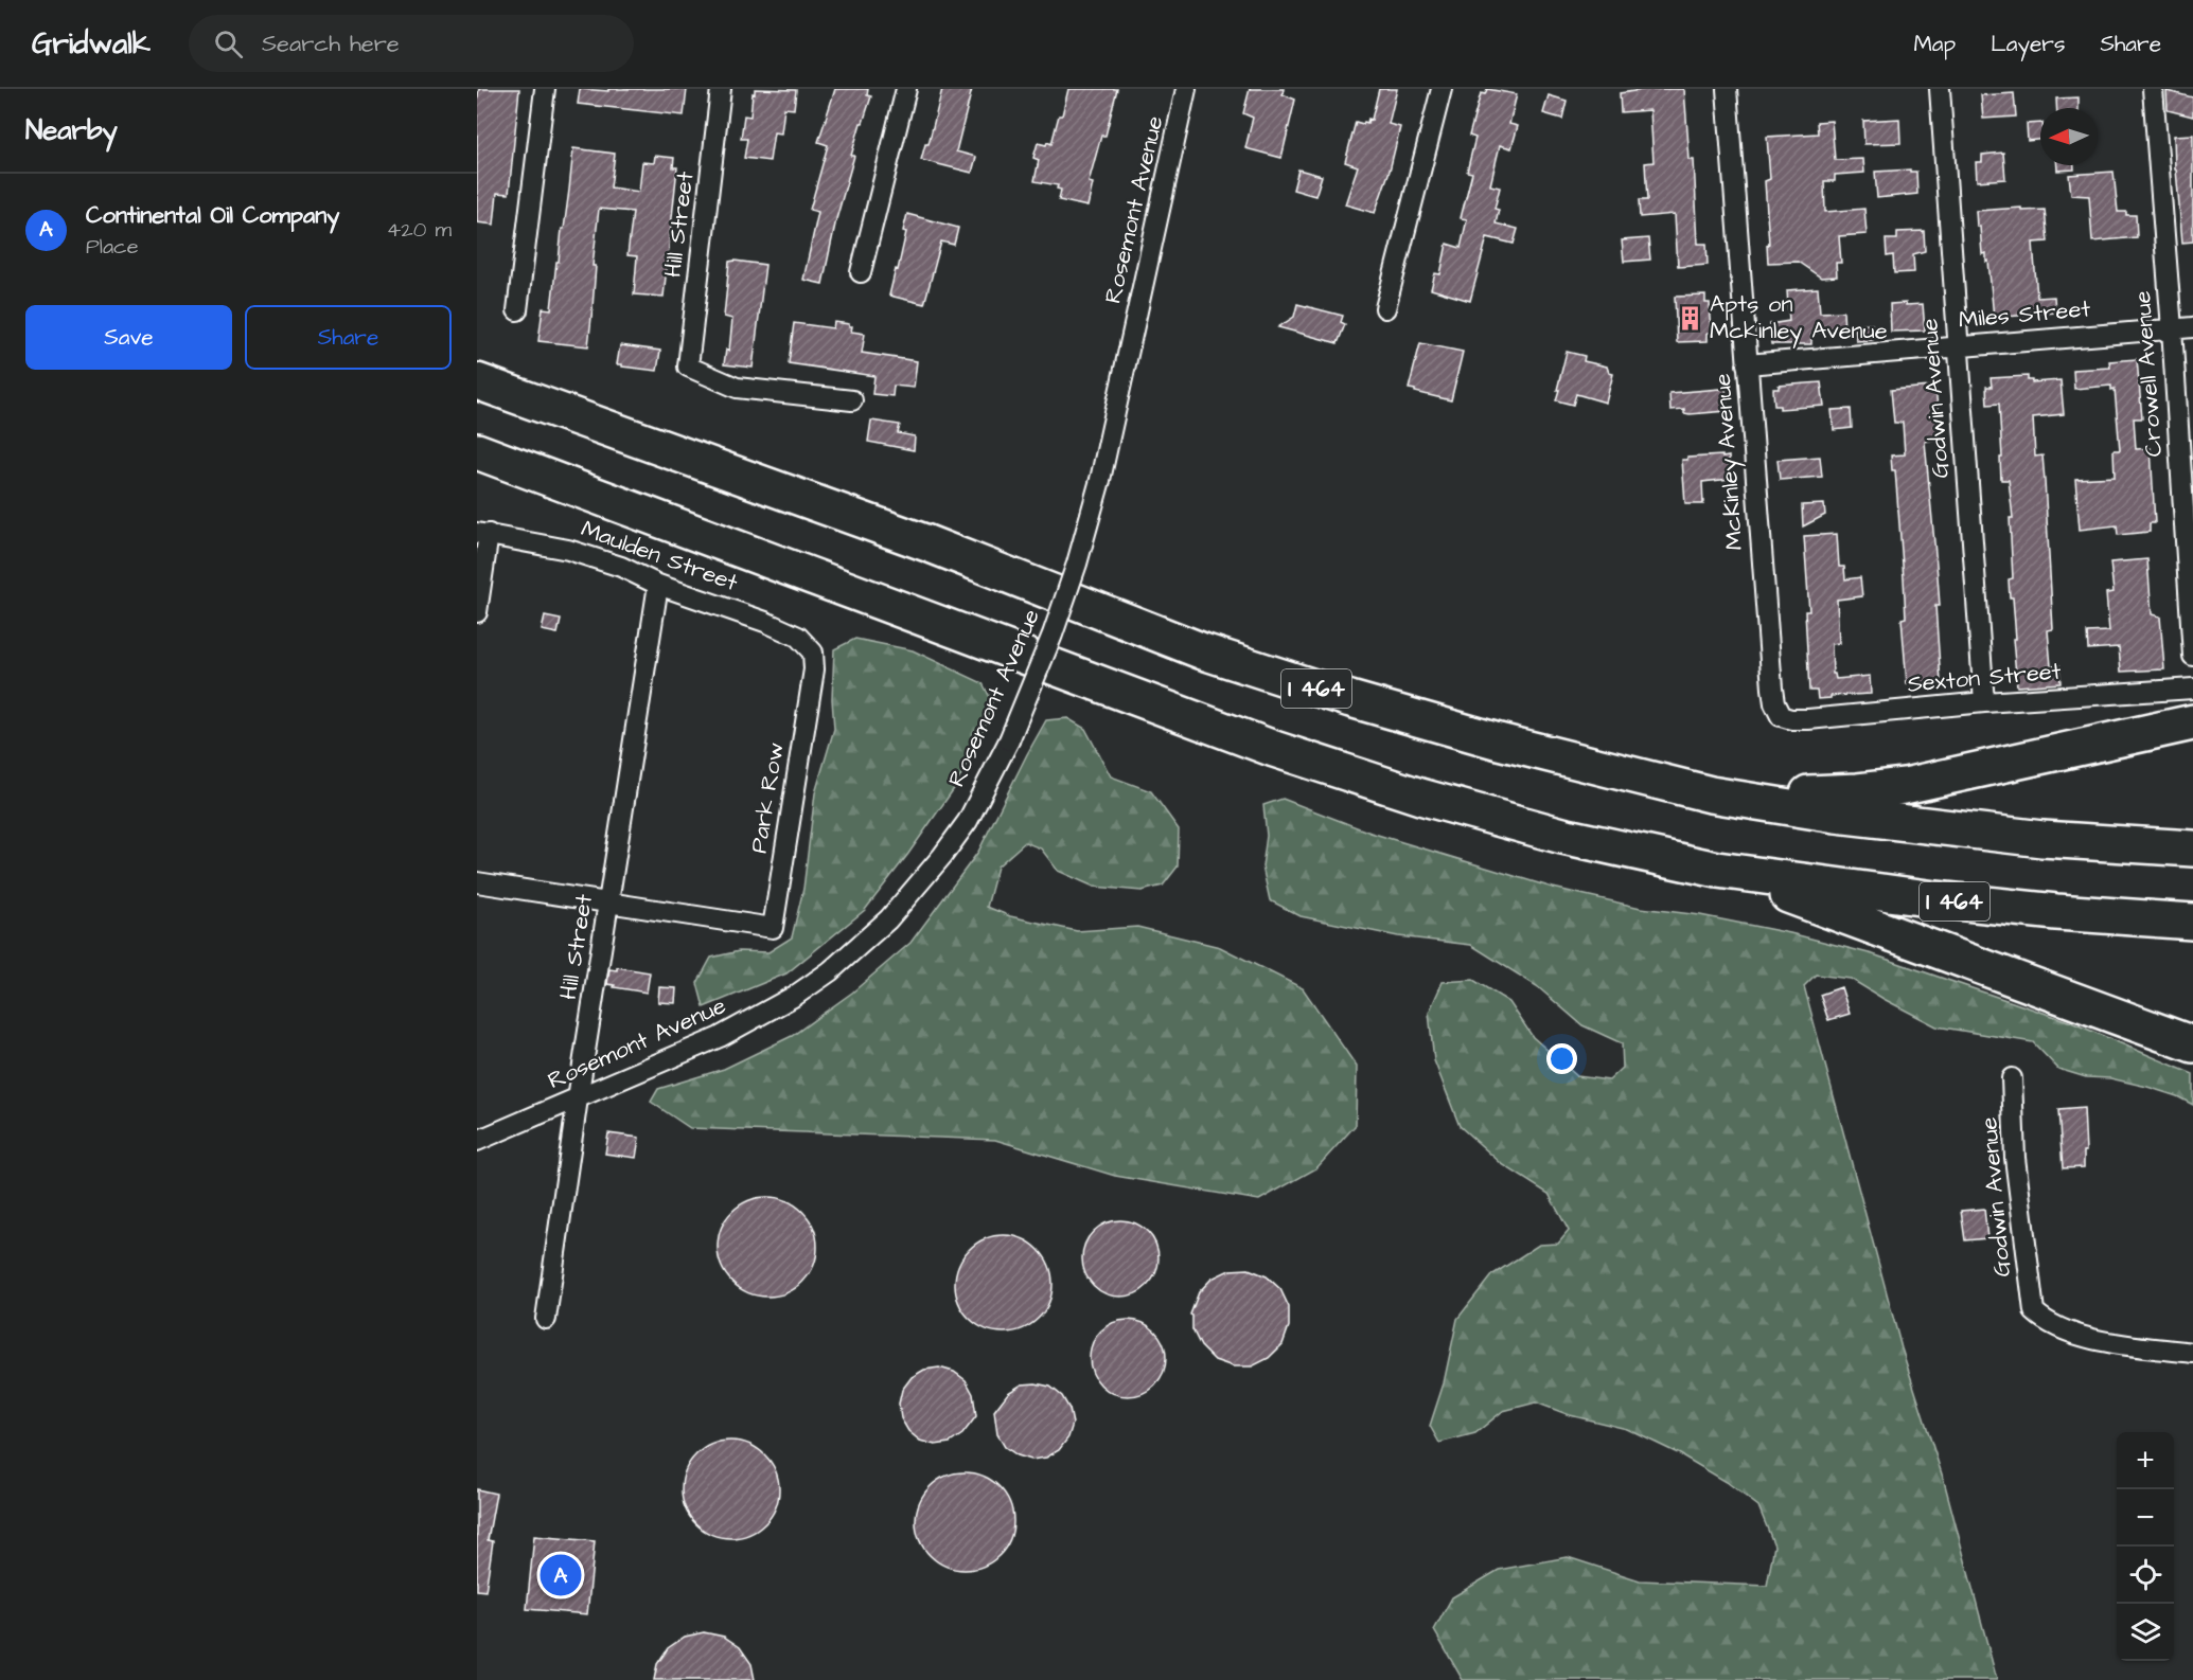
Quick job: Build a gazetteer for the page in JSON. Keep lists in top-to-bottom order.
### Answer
{
  "streets": {
    "highway": ["I 464"],
    "street": [
      "Rosemont Avenue",
      "Hill Street",
      "Miles Street",
      "Crowell Avenue",
      "Godwin Avenue",
      "McKinley Avenue",
      "Maulden Street",
      "Sexton Street",
      "Park Row"
    ]
  },
  "crossings": [
    ["Rosemont Avenue", "Hill Street"],
    ["Hill Street", "Maulden Street"],
    ["Hill Street", "Park Row"],
    ["Miles Street", "Crowell Avenue"],
    ["Miles Street", "Godwin Avenue"],
    ["Miles Street", "McKinley Avenue"],
    ["Godwin Avenue", "Sexton Street"],
    ["McKinley Avenue", "Sexton Street"],
    ["Maulden Street", "Park Row"]
  ],
  "places": {
    "building": ["Apts on Mckinley Avenue"]
  },
  "north": "left",
  "page": {
    "header": "Gridwalk",
    "search": "Search here",
    "nav": ["Map", "Layers", "Share"],
    "heading": "Nearby",
    "list": [
      {
        "mark": "A",
        "name": "Continental Oil Company",
        "note": "Place",
        "value": "420 m"
      }
    ],
    "buttons": ["Save", "Share"],
    "map_buttons": ["+", "−"],
    "pins": "A"
  }
}
